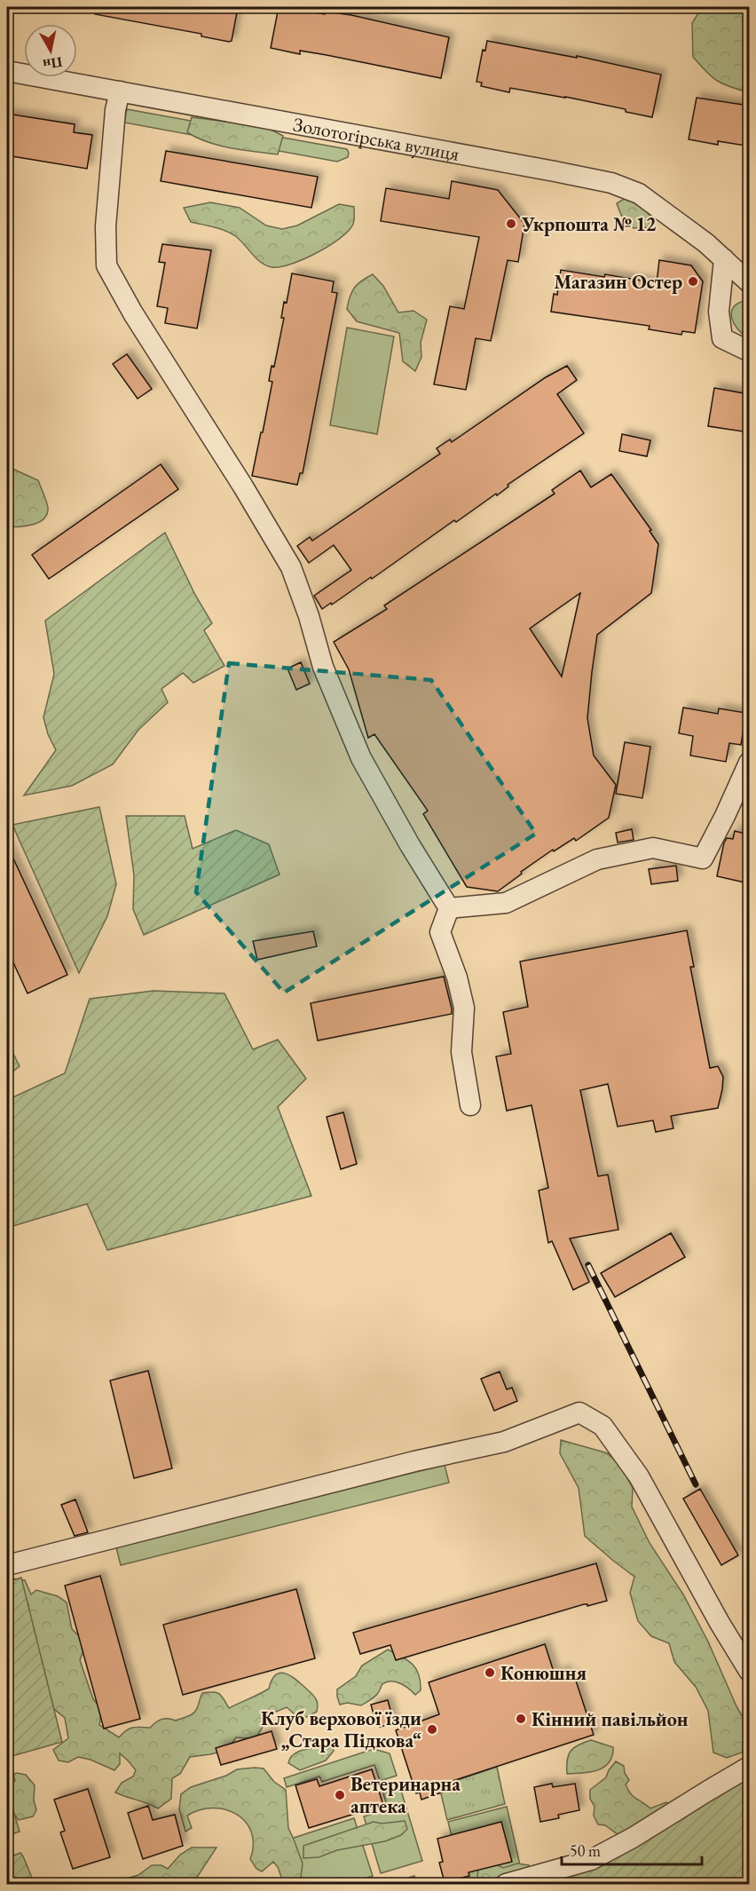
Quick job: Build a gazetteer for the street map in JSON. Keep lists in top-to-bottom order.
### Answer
{
  "streets": {
    "street": ["Золотогірська вулиця"]
  },
  "places": [
    "Укрпошта № 12",
    "Магазин Остер",
    "Конюшня",
    "Кінний павільйон",
    "Клуб верхової їзди „Стара Підкова“",
    "Ветеринарна аптека"
  ],
  "scale_bar": "50 m",
  "north": "bottom"
}
